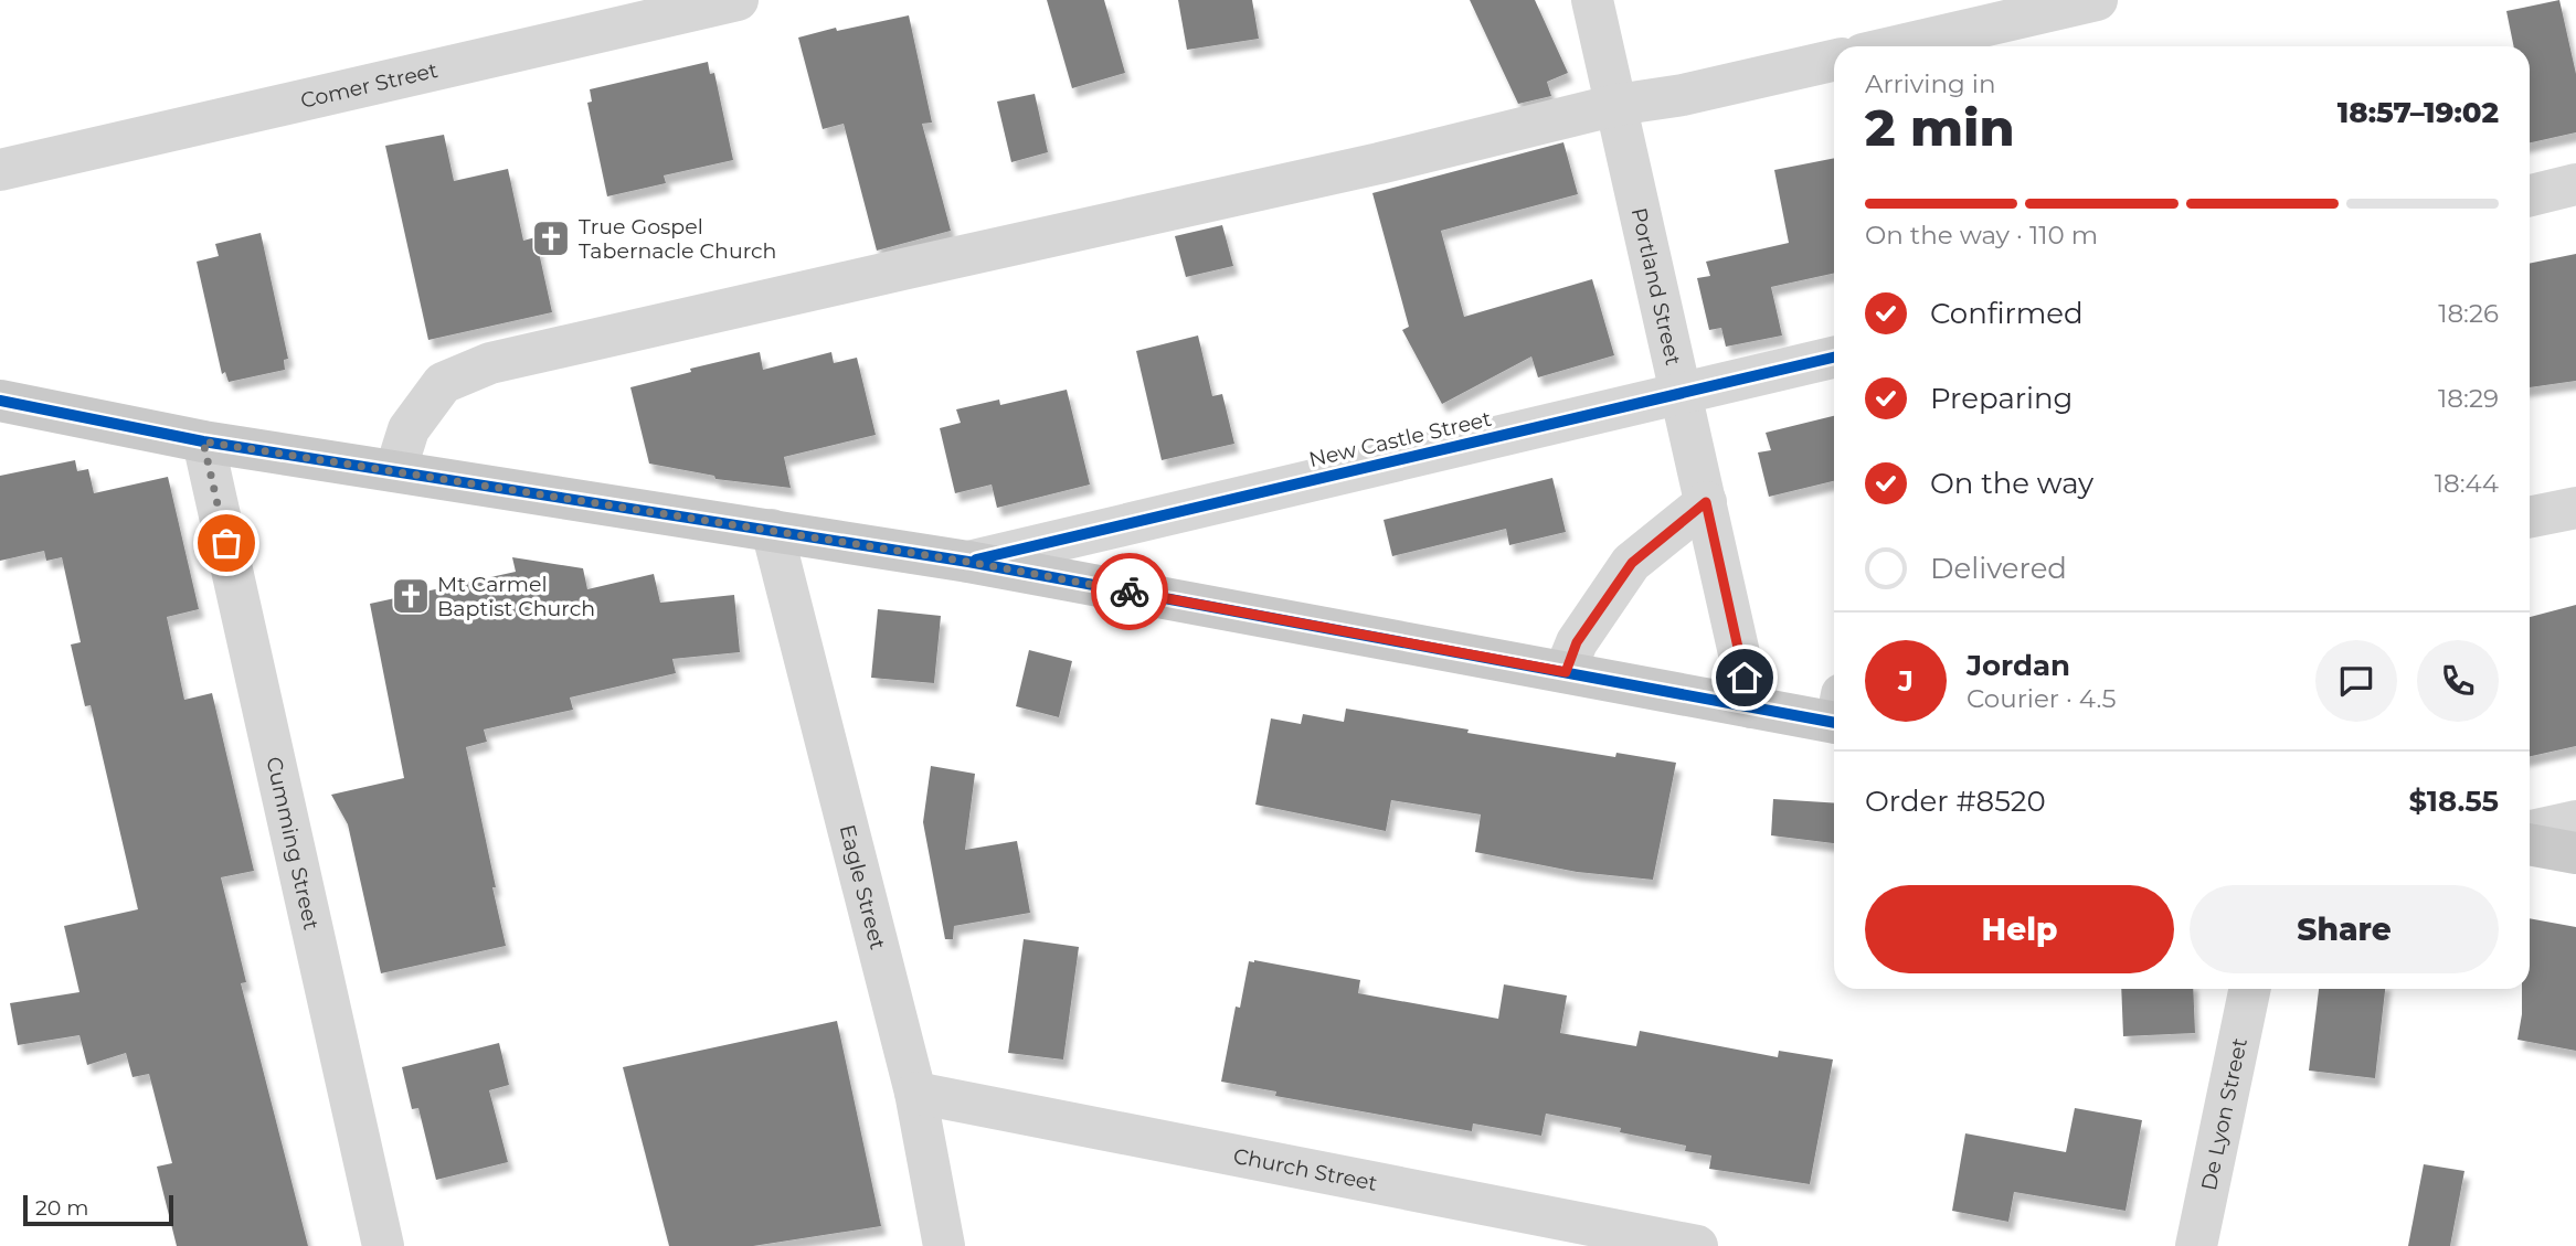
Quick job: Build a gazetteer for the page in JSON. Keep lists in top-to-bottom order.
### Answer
{
  "streets": {
    "street": [
      "Comer Street",
      "Portland Street",
      "New Castle Street",
      "Cumming Street",
      "Eagle Street",
      "De Lyon Street",
      "Church Street"
    ]
  },
  "crossings": [
    ["Portland Street", "New Castle Street"],
    ["Eagle Street", "Church Street"]
  ],
  "places": {
    "church": ["True Gospel Tabernacle Church", "Mt Carmel Baptist Church"]
  },
  "scale_bar": "20 m",
  "page": {
    "heading": ["2 min", "Arriving in", "18:57–19:02"],
    "panel": [
      "Jordan",
      "Courier · 4.5",
      "Order #8520",
      "$18.55"
    ],
    "bar": "On the way · 110 m",
    "list": [
      ["Confirmed", "18:26"],
      ["Preparing", "18:29"],
      ["On the way", "18:44"],
      "Delivered"
    ],
    "round": "J",
    "buttons": ["Help", "Share"],
    "scale": "20 m"
  }
}
